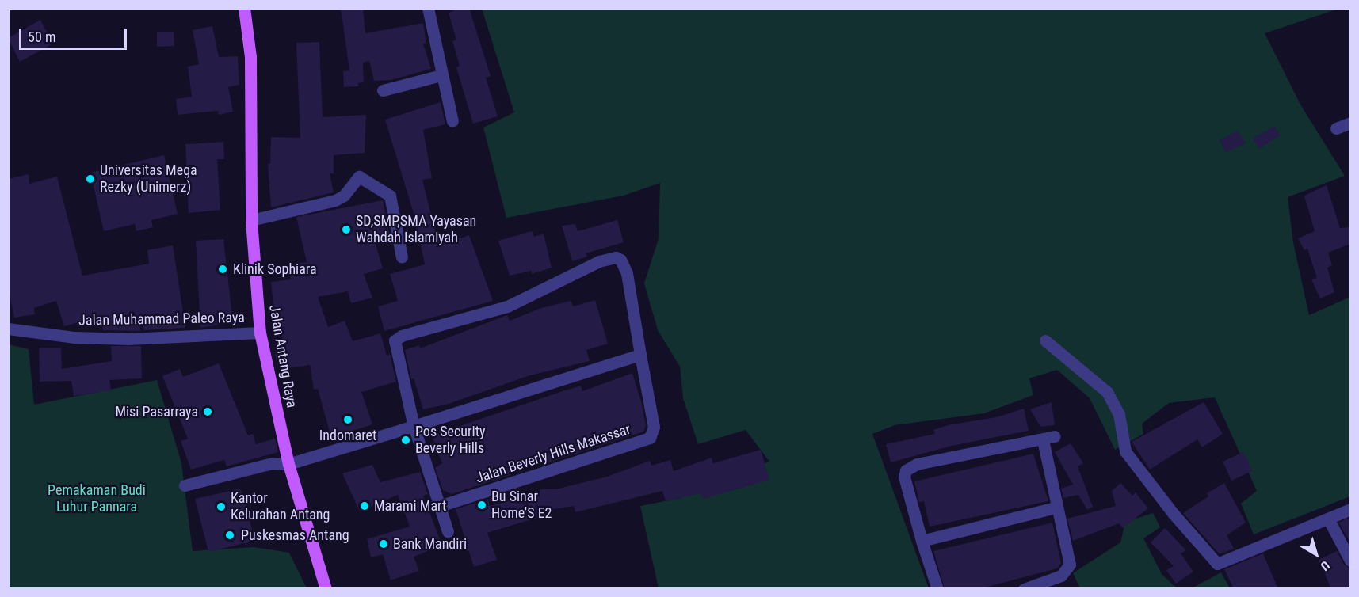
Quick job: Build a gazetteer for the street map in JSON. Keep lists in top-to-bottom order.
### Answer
{
  "streets": {
    "main road": ["Jalan Antang Raya"],
    "street": ["Jalan Muhammad Paleo Raya", "Jalan Beverly Hills Makassar"]
  },
  "crossings": [
    ["Jalan Muhammad Paleo Raya", "Jalan Antang Raya"]
  ],
  "parks": ["Pemakaman Budi Luhur Pannara"],
  "places": [
    "Universitas Mega Rezky (Unimerz)",
    "SD,SMP,SMA Yayasan Wahdah Islamiyah",
    "Klinik Sophiara",
    "Misi Pasarraya",
    "Indomaret",
    "Pos Security Beverly Hills",
    "Bu Sinar Home'S E2",
    "Marami Mart",
    "Kantor Kelurahan Antang",
    "Puskesmas Antang",
    "Bank Mandiri"
  ],
  "scale_bar": "50 m",
  "north": "bottom right"
}
